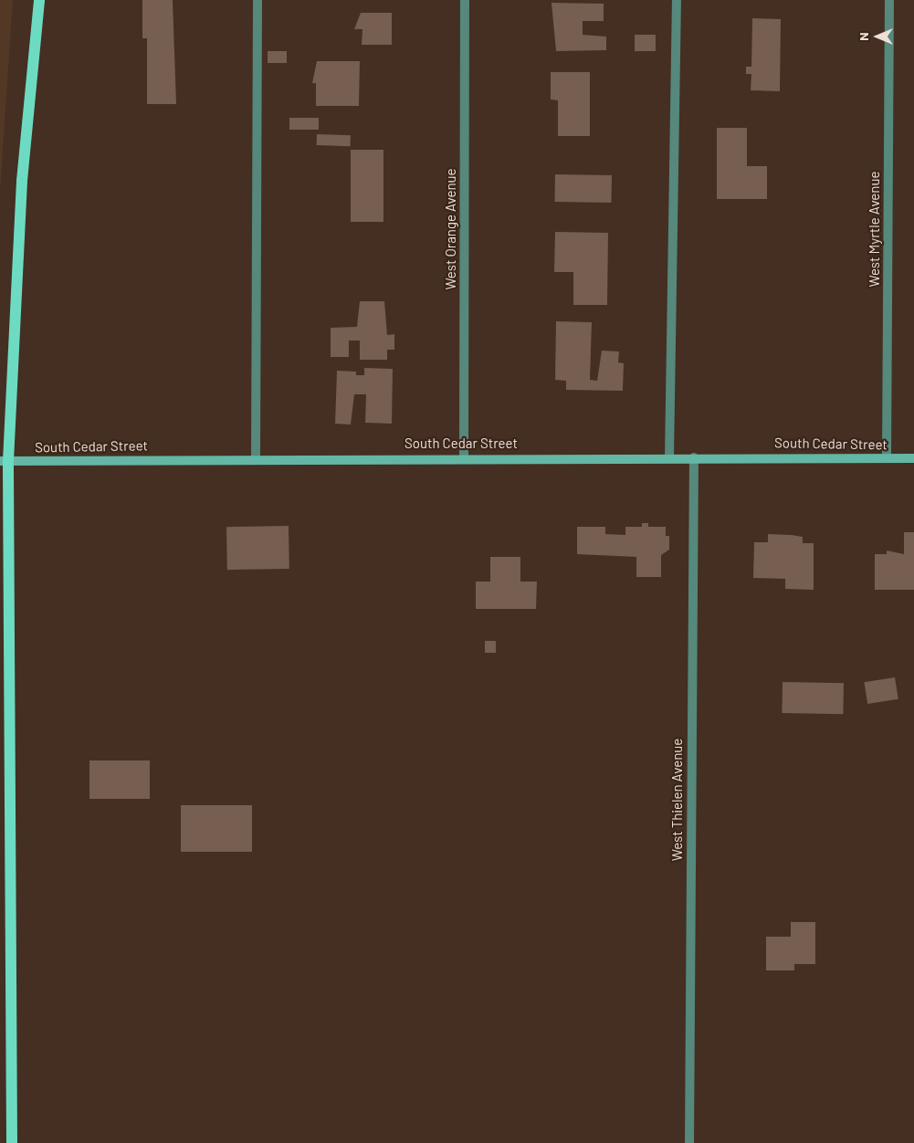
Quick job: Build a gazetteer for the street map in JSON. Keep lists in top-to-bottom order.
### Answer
{
  "streets": {
    "street": [
      "West Orange Avenue",
      "West Myrtle Avenue",
      "South Cedar Street",
      "West Thielen Avenue"
    ]
  },
  "crossings": [
    ["West Orange Avenue", "South Cedar Street"],
    ["West Myrtle Avenue", "South Cedar Street"],
    ["South Cedar Street", "West Thielen Avenue"]
  ],
  "north": "left"
}
